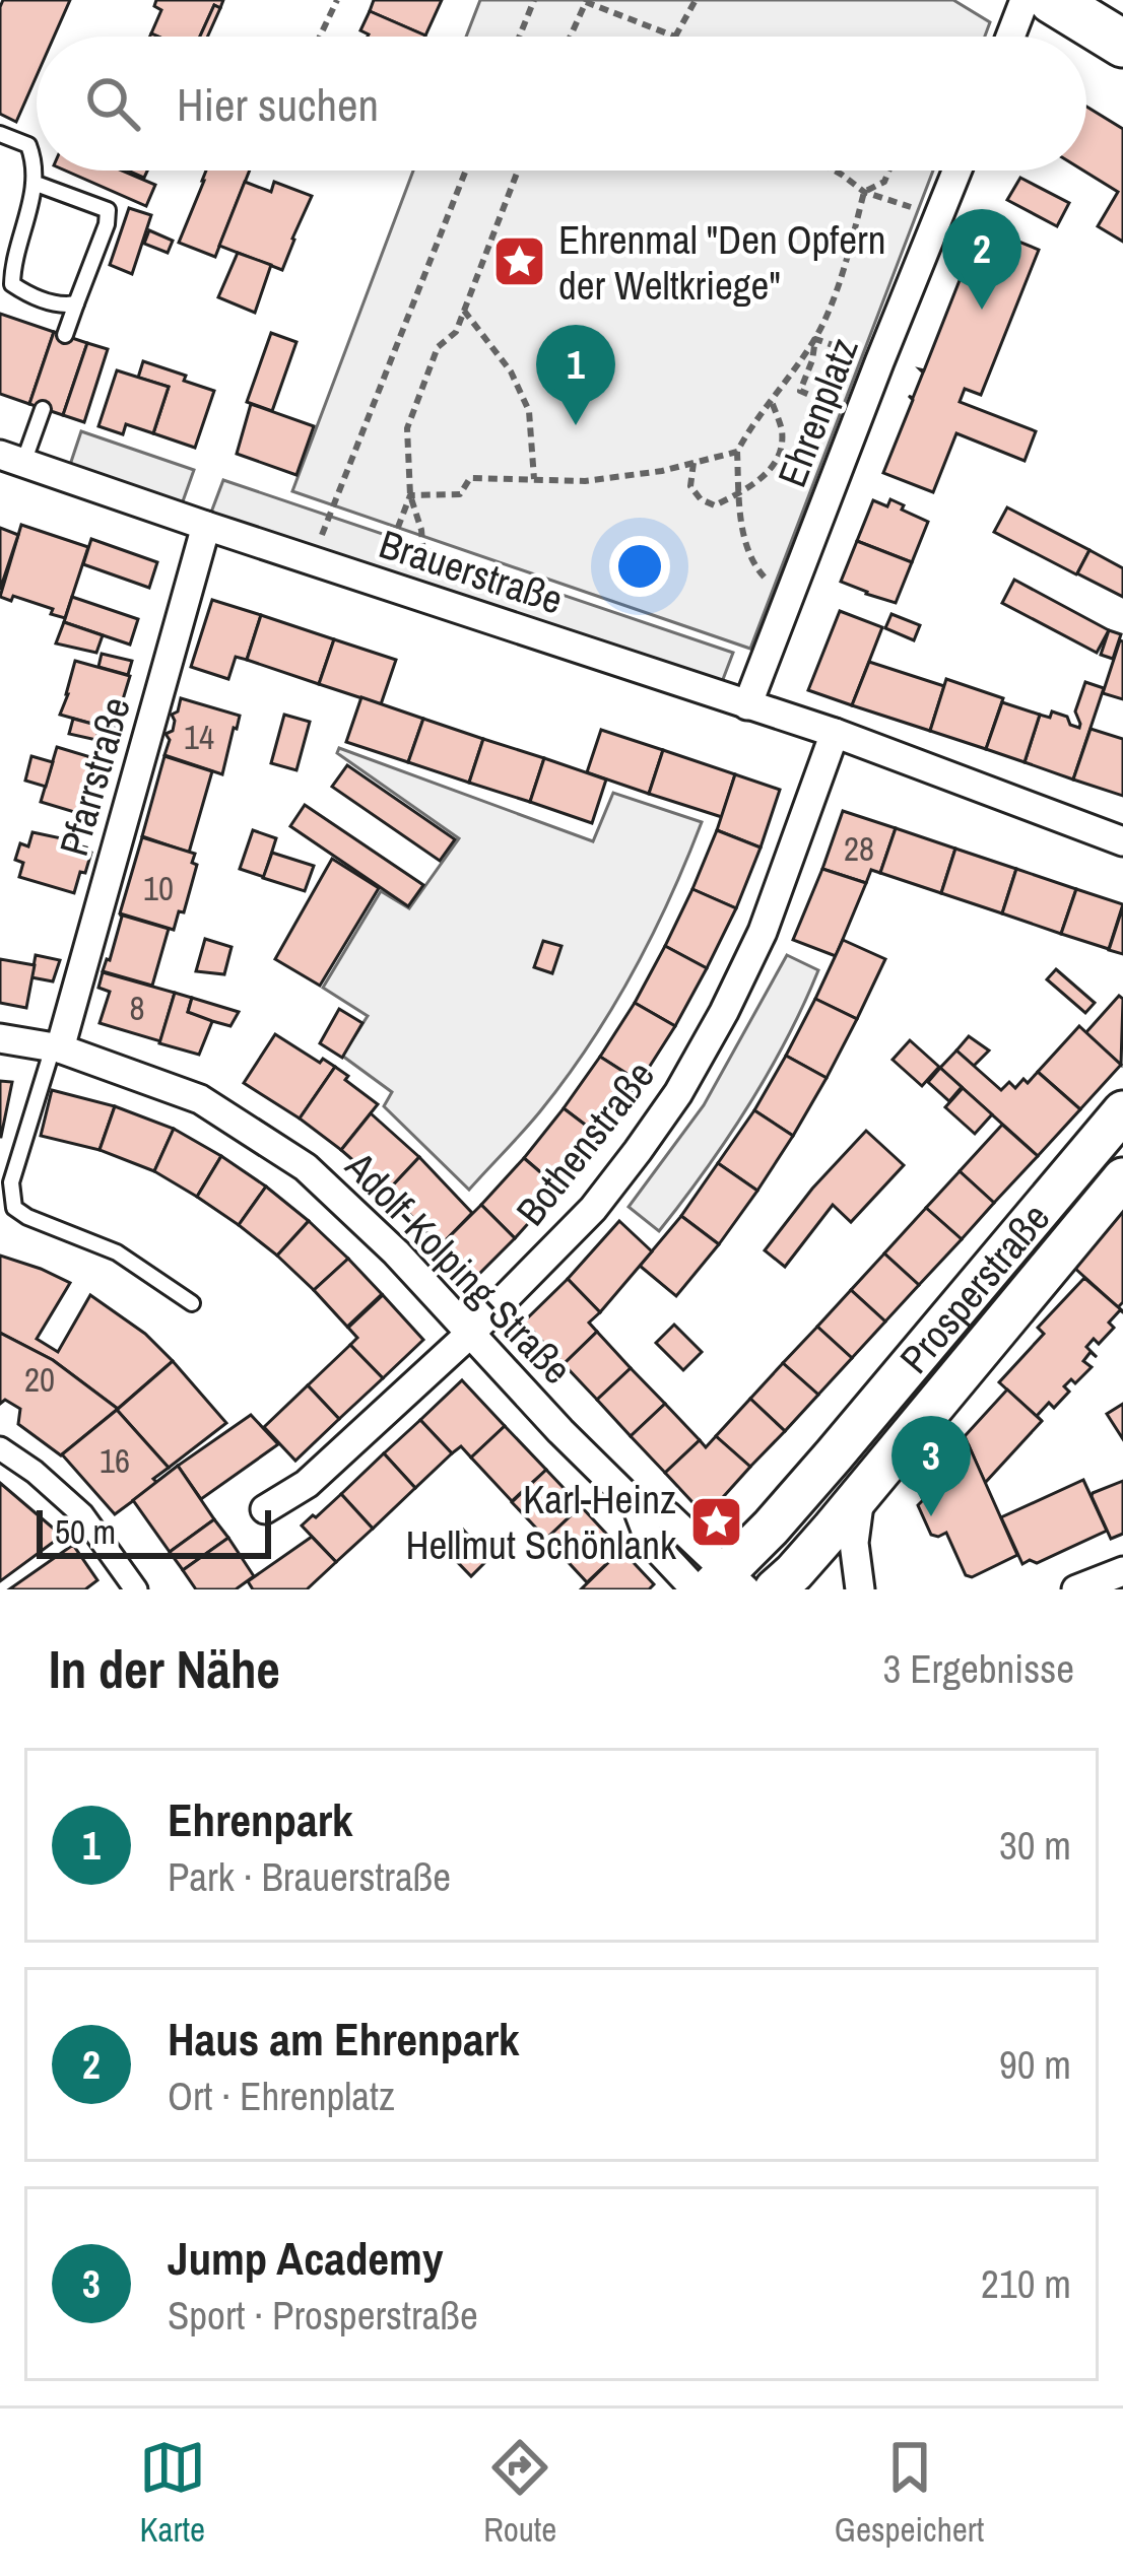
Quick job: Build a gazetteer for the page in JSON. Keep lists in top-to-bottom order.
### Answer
{
  "streets": {
    "main road": ["Prosperstraße"],
    "street": [
      "Ehrenplatz",
      "Brauerstraße",
      "Pfarrstraße",
      "Bothenstraße",
      "Adolf-Kolping-Straße"
    ]
  },
  "crossings": [
    ["Ehrenplatz", "Brauerstraße"],
    ["Brauerstraße", "Pfarrstraße"],
    ["Brauerstraße", "Bothenstraße"],
    ["Pfarrstraße", "Adolf-Kolping-Straße"],
    ["Bothenstraße", "Adolf-Kolping-Straße"],
    ["Adolf-Kolping-Straße", "Prosperstraße"]
  ],
  "places": {
    "place": ["Ehrenmal \"Den Opfern der Weltkriege\"", "Karl-Heinz Hellmut Schönlank"]
  },
  "house_numbers": [
    "14",
    "28",
    "10",
    "8",
    "20",
    "16"
  ],
  "scale_bar": "50 m",
  "page": {
    "search": "Hier suchen",
    "pins": ["2", "1", "3"],
    "scale": "50 m",
    "heading": ["In der Nähe", "3 Ergebnisse"],
    "list": [
      {
        "mark": "1",
        "name": "Ehrenpark",
        "note": "Park · Brauerstraße",
        "value": "30 m"
      },
      {
        "mark": "2",
        "name": "Haus am Ehrenpark",
        "note": "Ort · Ehrenplatz",
        "value": "90 m"
      },
      {
        "mark": "3",
        "name": "Jump Academy",
        "note": "Sport · Prosperstraße",
        "value": "210 m"
      }
    ],
    "nav": ["Karte", "Route", "Gespeichert"]
  }
}
